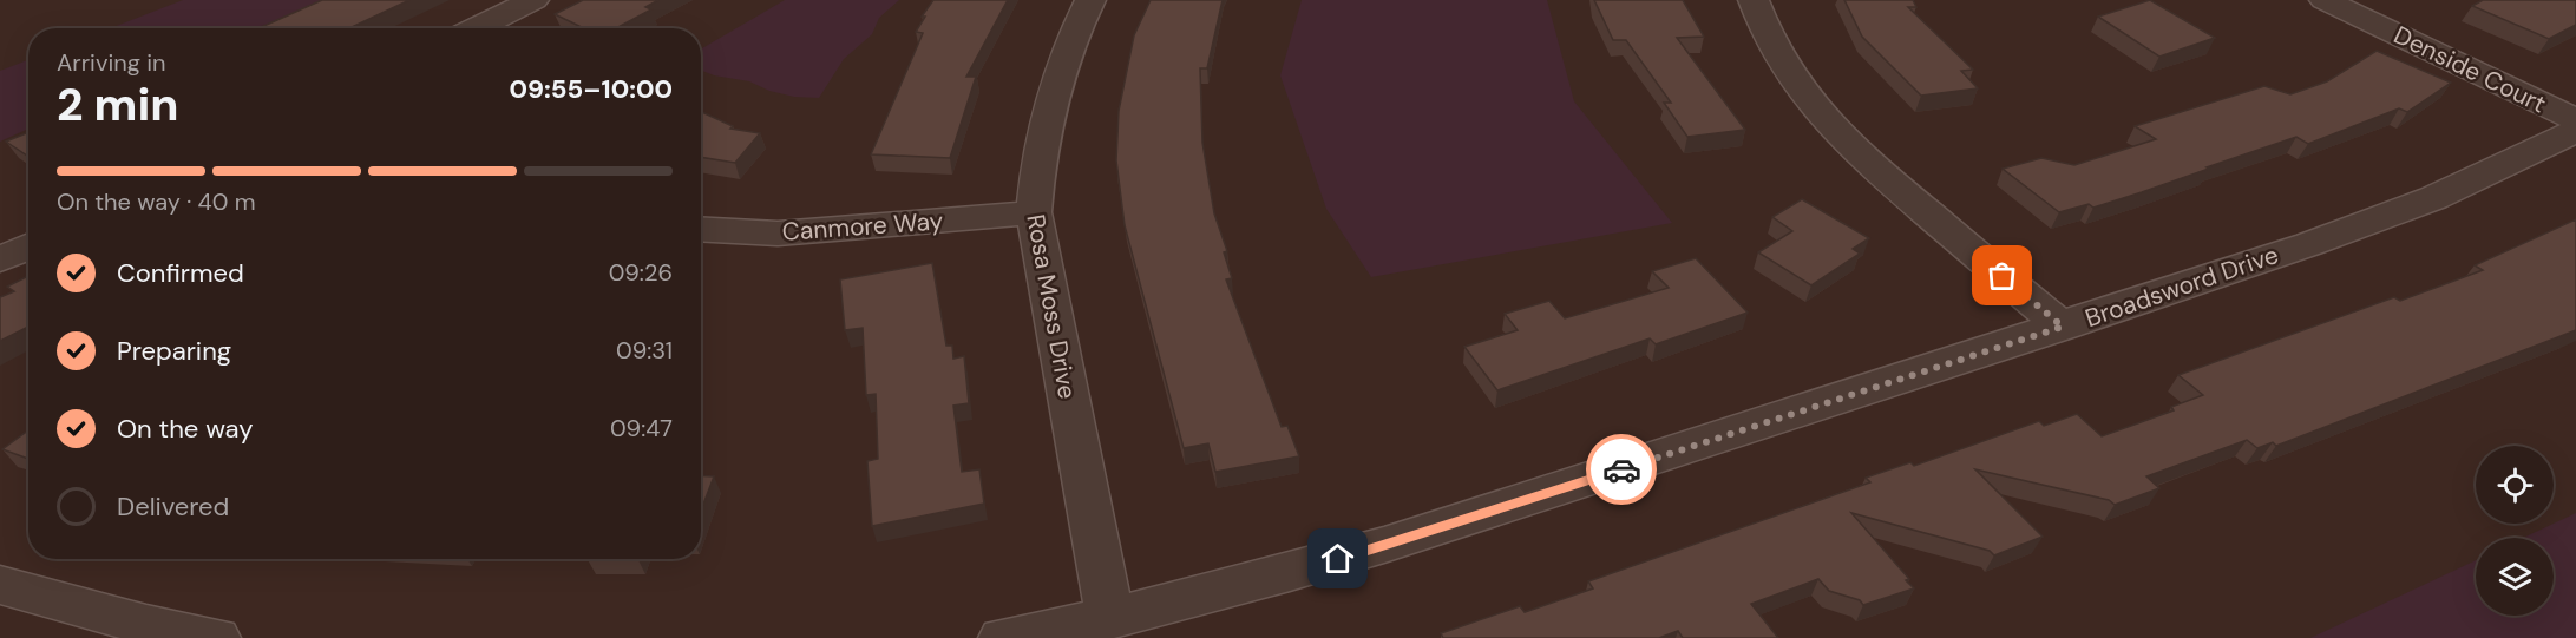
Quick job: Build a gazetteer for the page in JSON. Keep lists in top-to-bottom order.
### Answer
{
  "streets": {
    "street": [
      "Denside Court",
      "Canmore Way",
      "Broadsword Drive",
      "Rosa Moss Drive"
    ]
  },
  "crossings": [
    ["Canmore Way", "Rosa Moss Drive"],
    ["Broadsword Drive", "Rosa Moss Drive"]
  ],
  "page": {
    "heading": ["2 min", "Arriving in", "09:55–10:00"],
    "bar": "On the way · 40 m",
    "list": [
      ["Confirmed", "09:26"],
      ["Preparing", "09:31"],
      ["On the way", "09:47"],
      "Delivered"
    ]
  }
}
